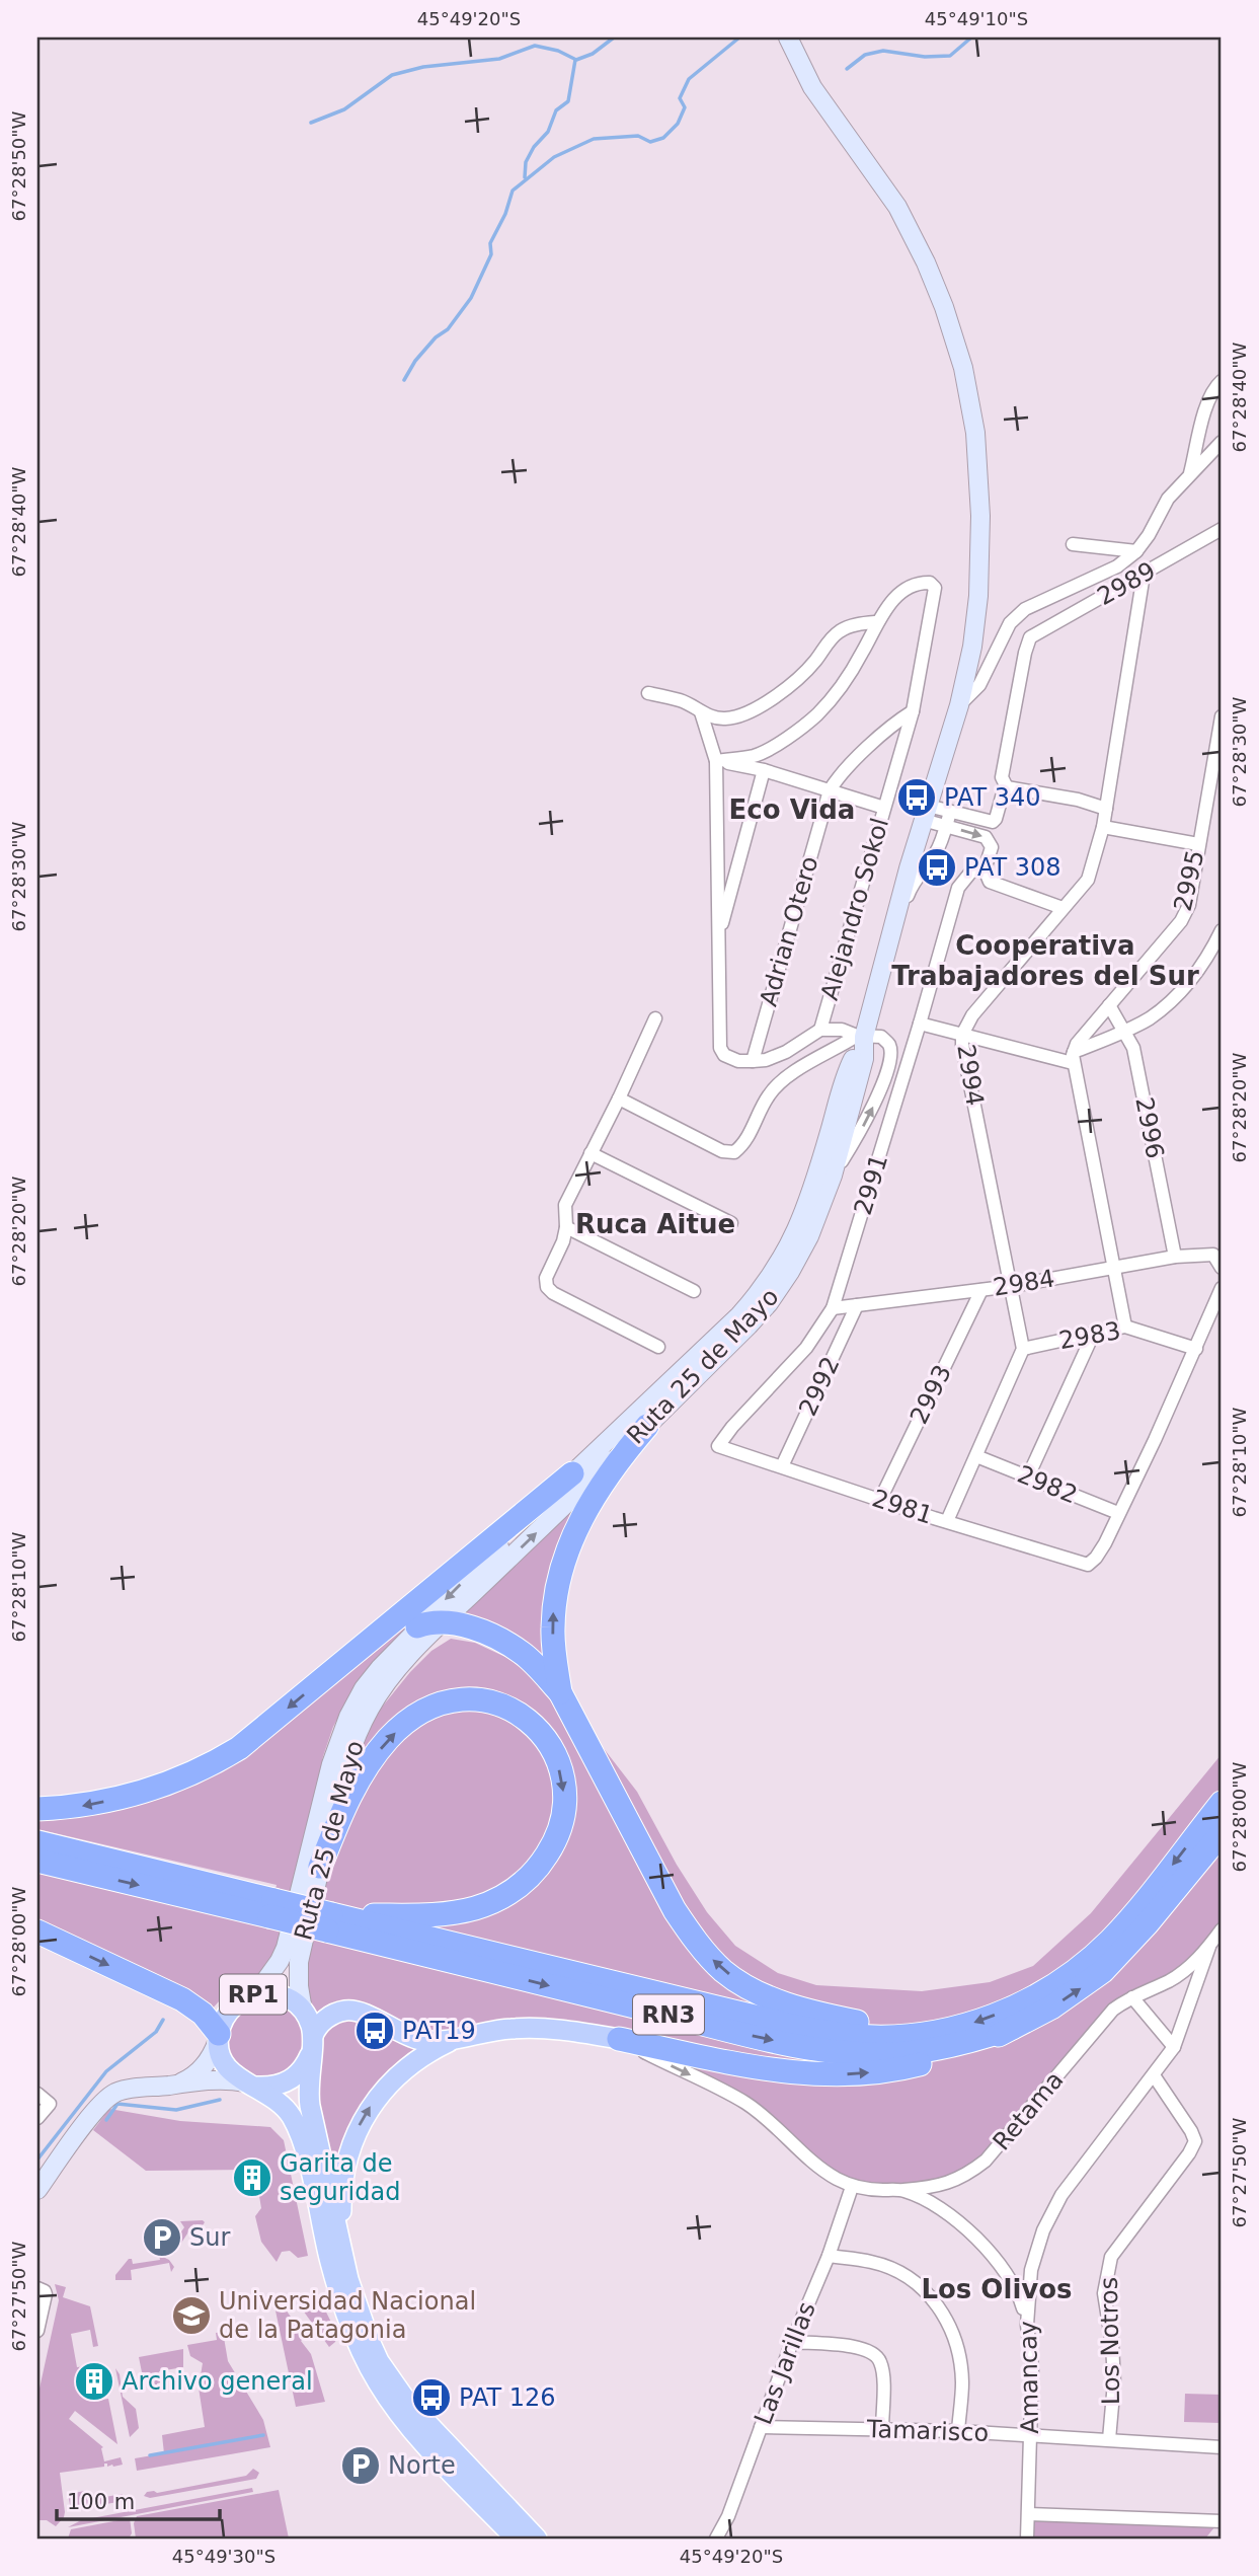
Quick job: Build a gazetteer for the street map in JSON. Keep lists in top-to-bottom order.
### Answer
{
  "streets": {
    "highway": ["RN3"],
    "main road": ["Ruta 25 de Mayo", "RP1"],
    "street": [
      "2989",
      "2995",
      "Alejandro Sokol",
      "Adrian Otero",
      "2994",
      "2996",
      "2991",
      "2984",
      "2983",
      "2992",
      "2993",
      "2982",
      "2981",
      "Retama",
      "Los Notros",
      "Las Jarillas",
      "Amancay",
      "Tamarisco"
    ]
  },
  "crossings": [
    ["2989", "2994"],
    ["2995", "2996"],
    ["Alejandro Sokol", "Adrian Otero"],
    ["Alejandro Sokol", "Ruta 25 de Mayo"],
    ["2994", "2984"],
    ["2994", "2983"],
    ["2996", "2984"],
    ["2991", "2984"],
    ["2991", "2981"],
    ["2984", "2992"],
    ["2984", "2993"],
    ["Ruta 25 de Mayo", "RP1"],
    ["2992", "2981"],
    ["2993", "2981"],
    ["2982", "2981"],
    ["Retama", "Las Jarillas"],
    ["Retama", "Amancay"],
    ["Los Notros", "Amancay"],
    ["Los Notros", "Tamarisco"],
    ["Las Jarillas", "Tamarisco"],
    ["Amancay", "Tamarisco"]
  ],
  "districts": [
    "Eco Vida",
    "Cooperativa Trabajadores del Sur",
    "Ruca Aitue",
    "Los Olivos"
  ],
  "places": {
    "bus stop": [
      "PAT 340",
      "PAT 308",
      "PAT19",
      "PAT 126"
    ],
    "building": ["Garita de seguridad", "Archivo general"],
    "parking": ["Sur", "Norte"],
    "school or university": ["Universidad Nacional de la Patagonia"]
  },
  "scale_bar": "100 m",
  "coordinates": [
    "45°49'20\"S",
    "45°49'10\"S",
    "67°28'50\"W",
    "67°28'40\"W",
    "67°28'30\"W",
    "67°28'20\"W",
    "67°28'10\"W",
    "67°28'00\"W",
    "67°27'50\"W",
    "45°49'30\"S"
  ]
}
